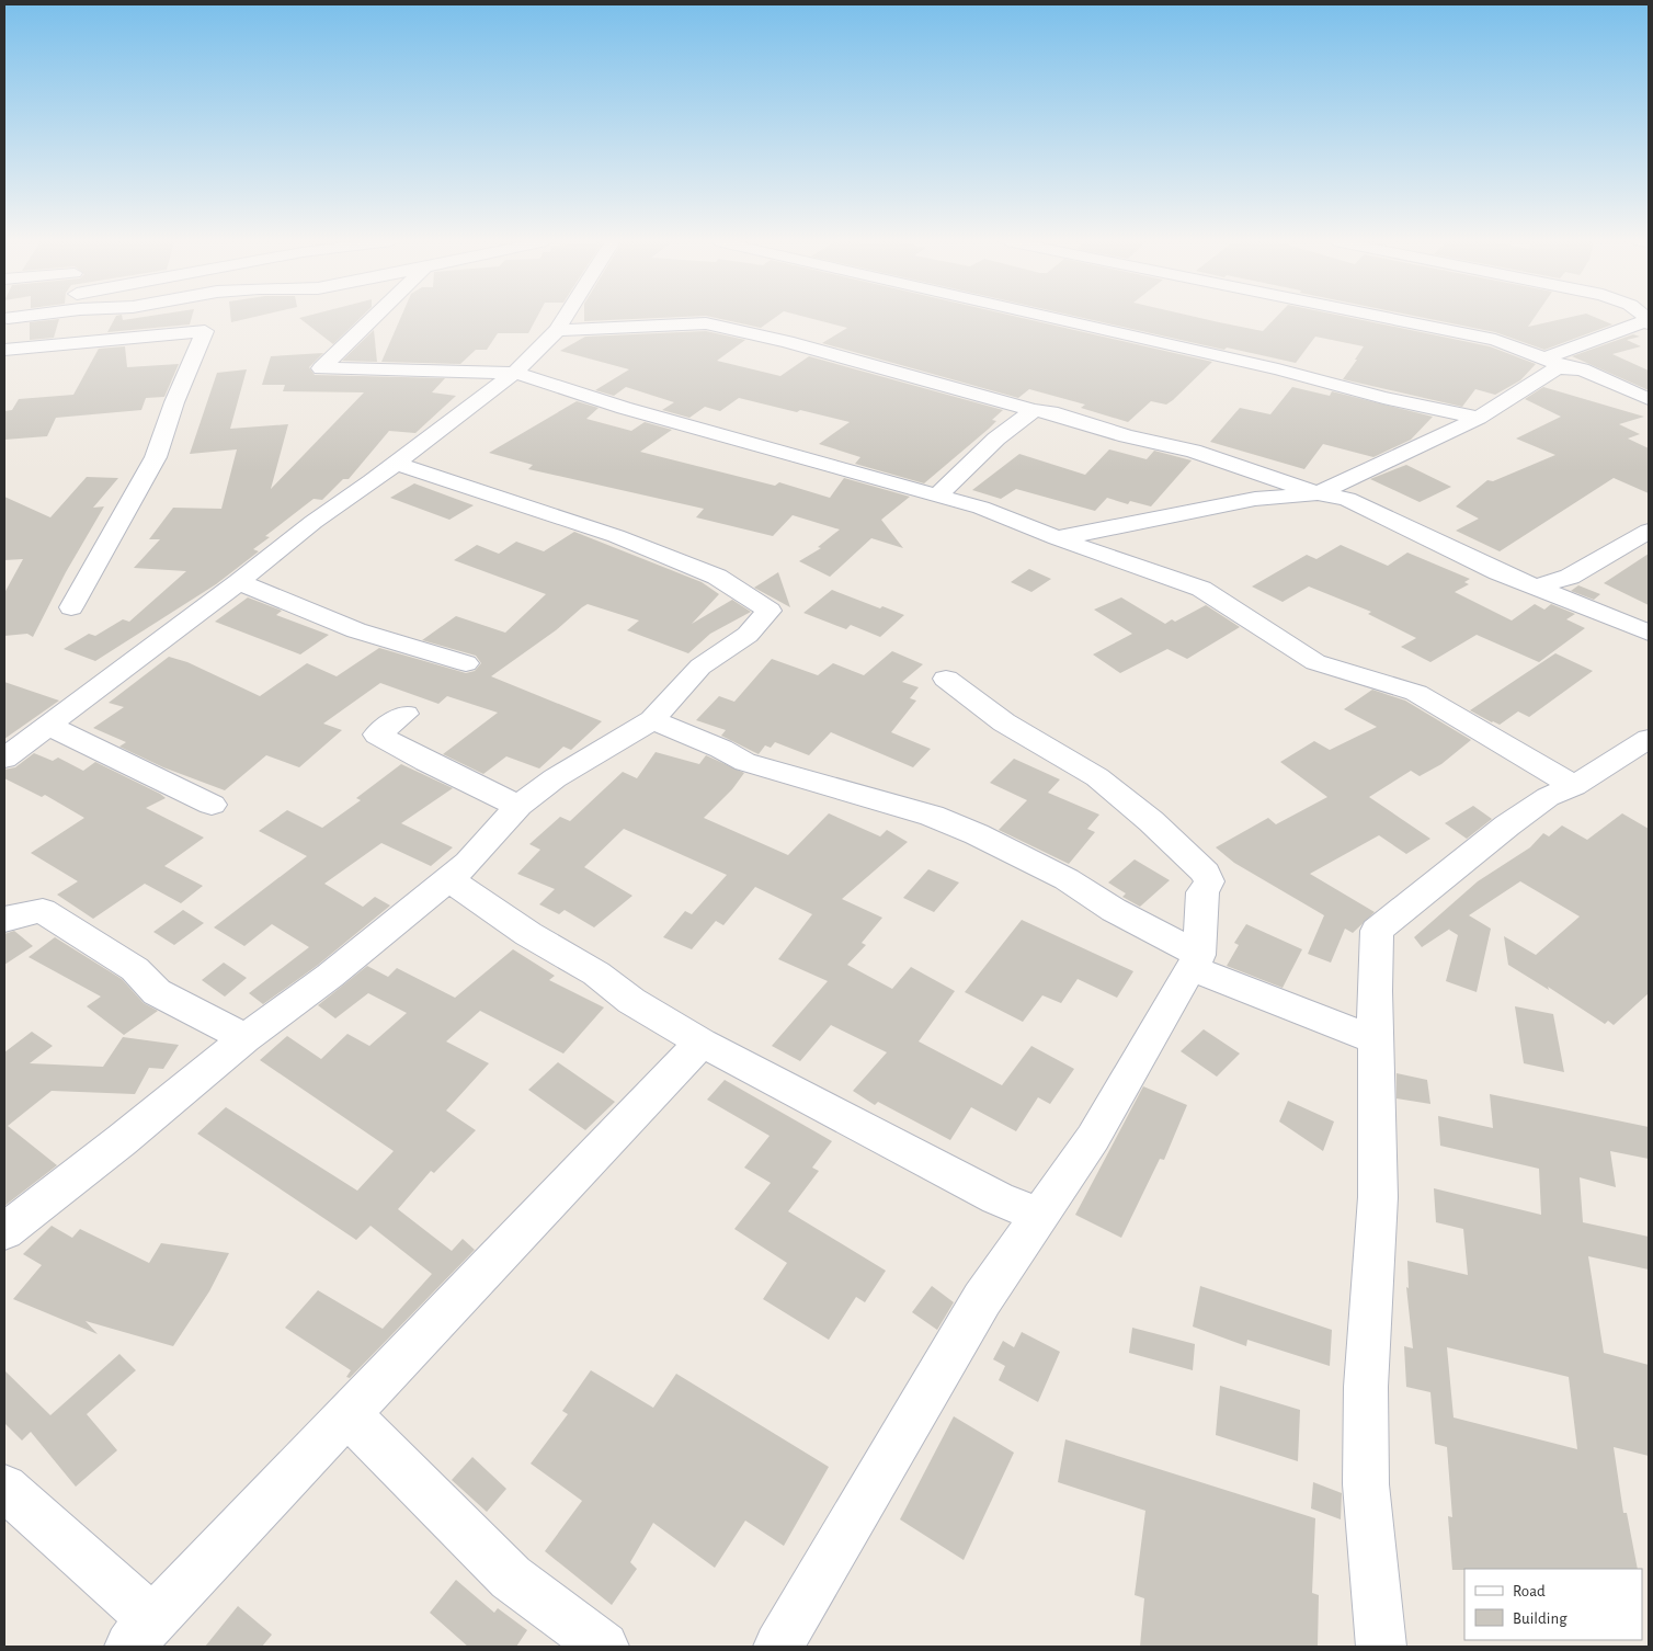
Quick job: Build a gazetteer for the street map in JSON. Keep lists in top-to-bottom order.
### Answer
{
  "legend": ["Road", "Building"]
}
